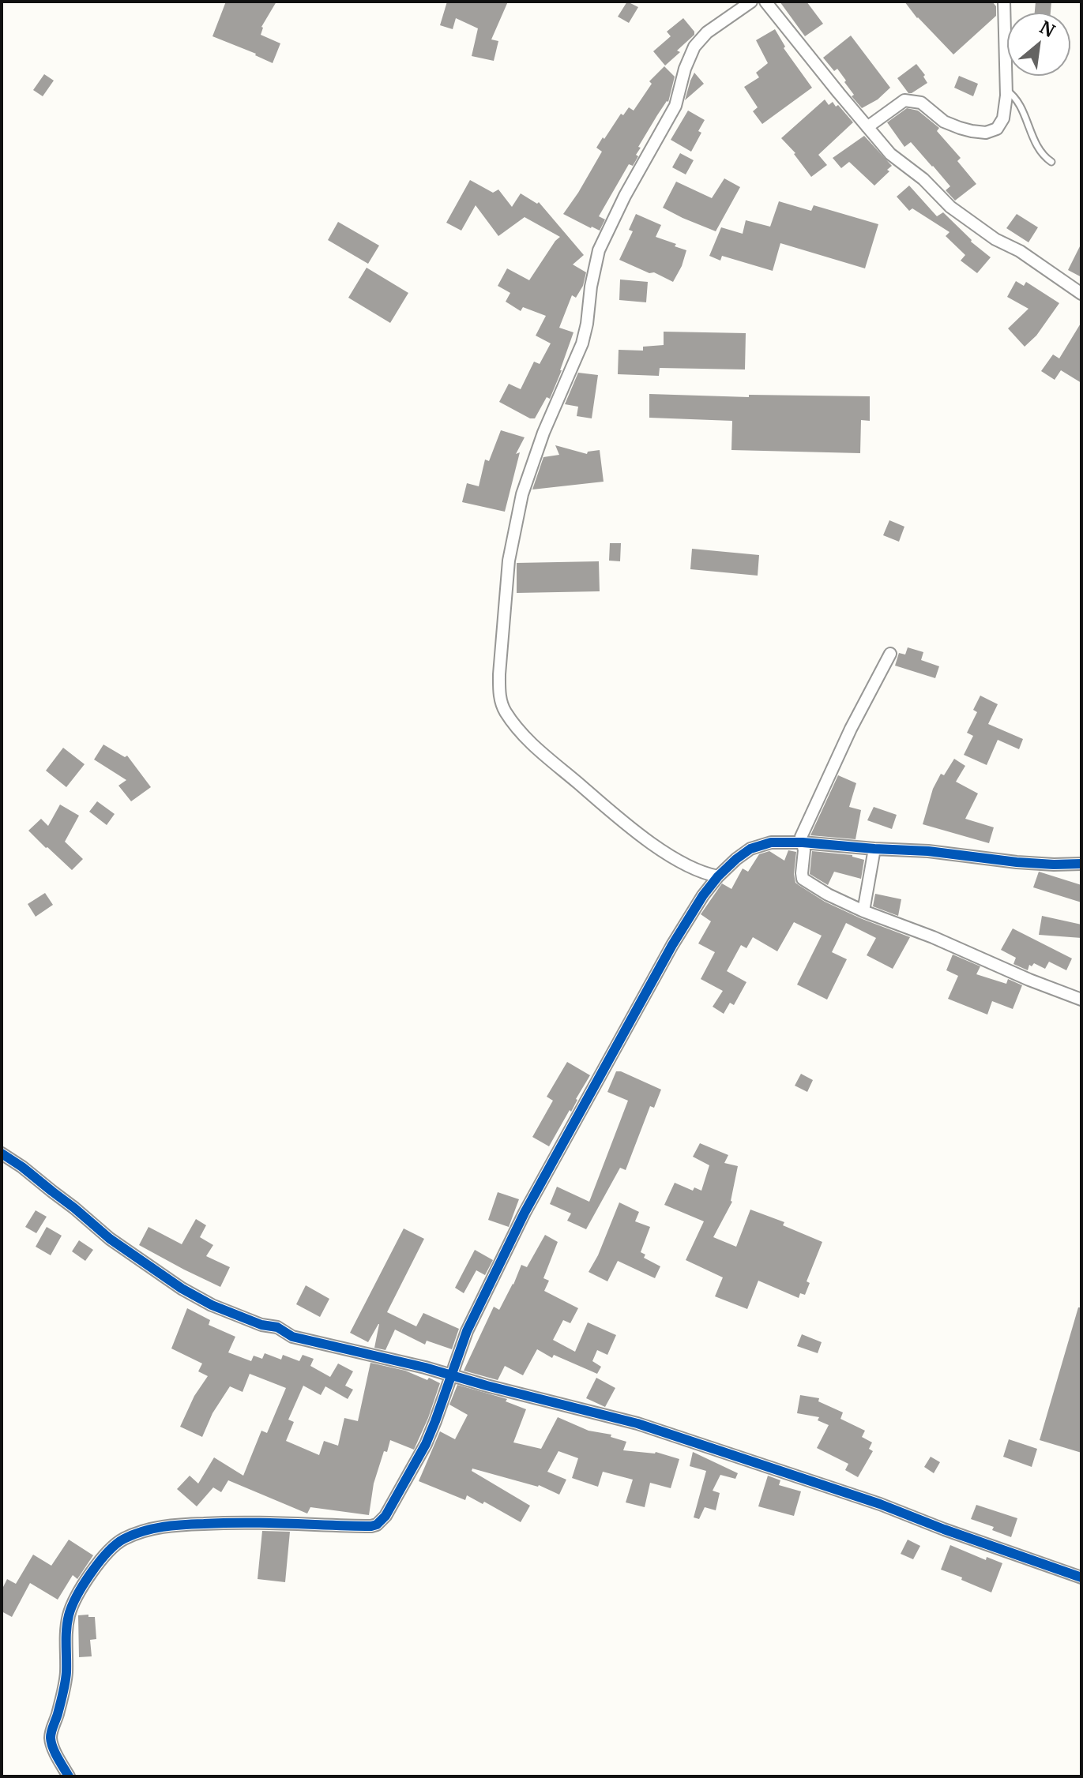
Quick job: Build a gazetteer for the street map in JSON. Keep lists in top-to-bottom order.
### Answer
{
  "north": "top right"
}
